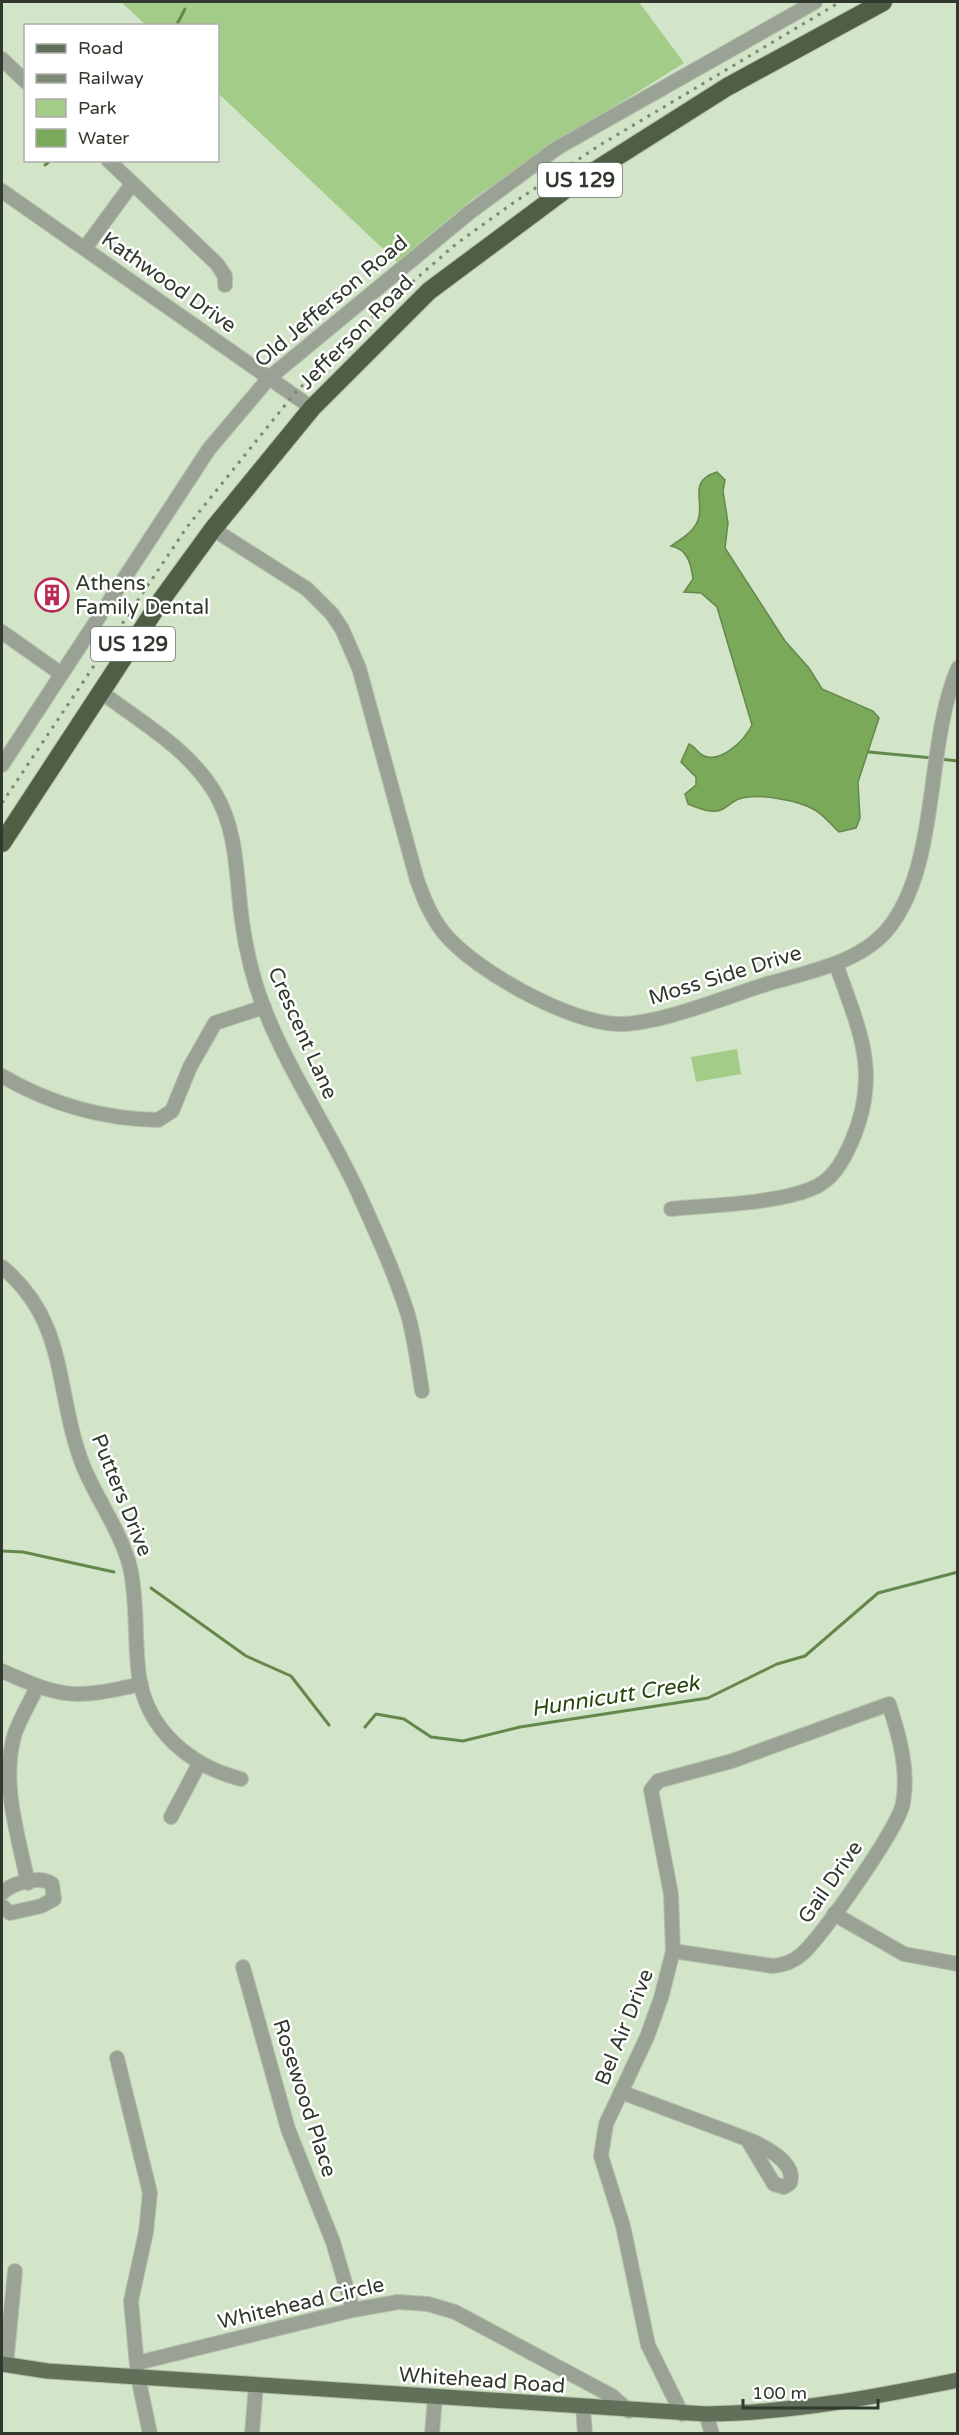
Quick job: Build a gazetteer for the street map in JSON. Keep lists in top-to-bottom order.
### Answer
{
  "streets": {
    "highway": ["US 129", "Jefferson Road"],
    "main road": ["Whitehead Road"],
    "street": [
      "Kathwood Drive",
      "Old Jefferson Road",
      "Moss Side Drive",
      "Crescent Lane",
      "Putters Drive",
      "Gail Drive",
      "Bel Air Drive",
      "Rosewood Place",
      "Whitehead Circle"
    ]
  },
  "crossings": [
    ["Kathwood Drive", "Old Jefferson Road"],
    ["Kathwood Drive", "Jefferson Road"],
    ["Jefferson Road", "Moss Side Drive"],
    ["Jefferson Road", "Crescent Lane"],
    ["Gail Drive", "Bel Air Drive"],
    ["Bel Air Drive", "Whitehead Road"],
    ["Rosewood Place", "Whitehead Circle"],
    ["Whitehead Circle", "Whitehead Road"]
  ],
  "water": ["Hunnicutt Creek"],
  "places": {
    "building": ["Athens Family Dental"]
  },
  "legend": [
    "Road",
    "Railway",
    "Park",
    "Water"
  ],
  "scale_bar": "100 m"
}
